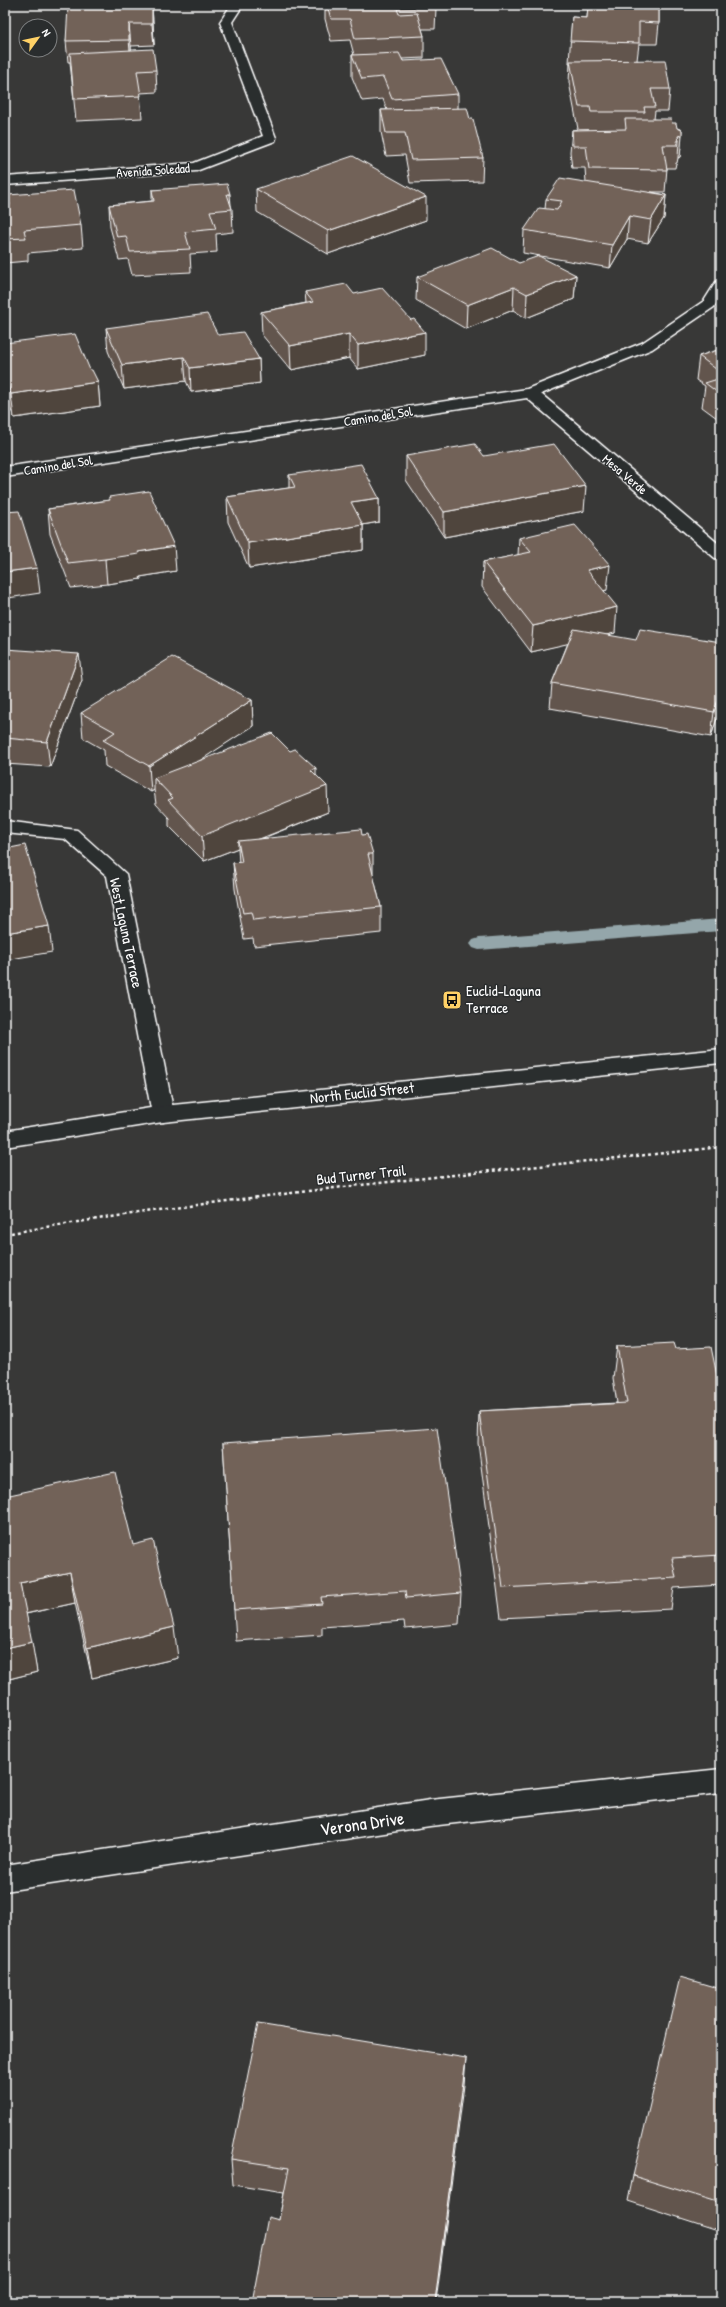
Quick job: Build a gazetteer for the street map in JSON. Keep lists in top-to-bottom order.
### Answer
{
  "streets": {
    "street": [
      "Avenida Soledad",
      "Camino del Sol",
      "Mesa Verde",
      "West Laguna Terrace",
      "North Euclid Street",
      "Verona Drive"
    ],
    "path": ["Bud Turner Trail"]
  },
  "crossings": [
    ["Camino del Sol", "Mesa Verde"],
    ["West Laguna Terrace", "North Euclid Street"]
  ],
  "places": {
    "bus stop": ["Euclid-Laguna Terrace"]
  },
  "north": "top right"
}
